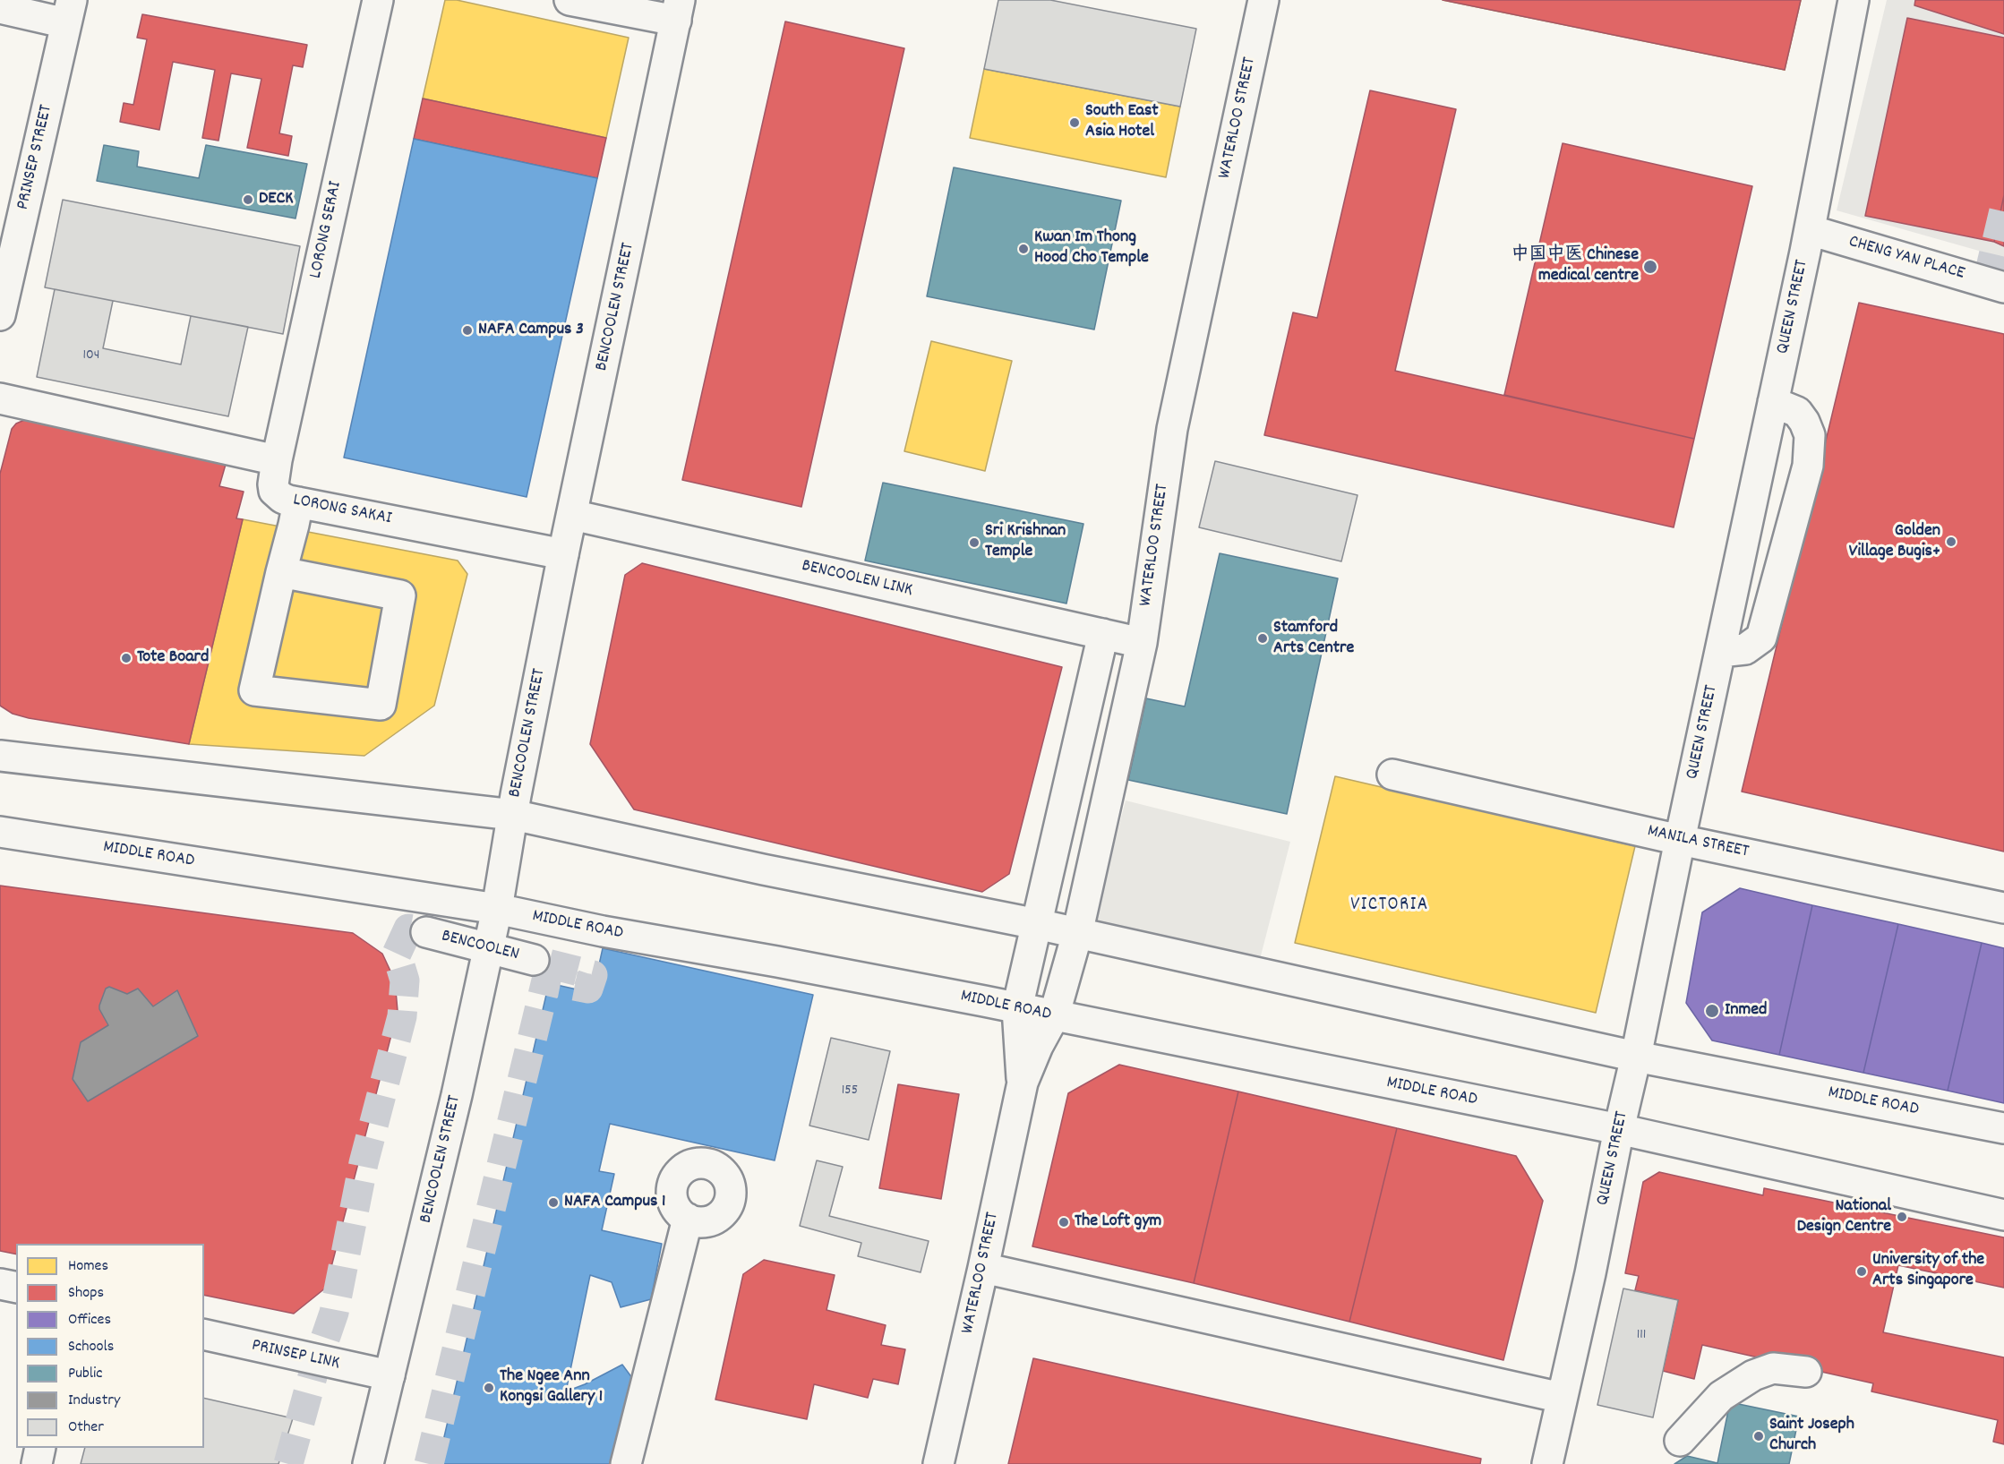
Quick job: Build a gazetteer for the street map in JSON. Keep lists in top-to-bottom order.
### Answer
{
  "streets": {
    "main road": [
      "WATERLOO STREET",
      "PRINSEP STREET",
      "LORONG SERAI",
      "CHENG YAN PLACE",
      "BENCOOLEN STREET",
      "QUEEN STREET",
      "LORONG SAKAI",
      "BENCOOLEN LINK",
      "MANILA STREET",
      "MIDDLE ROAD",
      "BENCOOLEN",
      "PRINSEP LINK"
    ]
  },
  "crossings": [
    ["WATERLOO STREET", "BENCOOLEN LINK"],
    ["WATERLOO STREET", "MIDDLE ROAD"],
    ["LORONG SERAI", "LORONG SAKAI"],
    ["CHENG YAN PLACE", "QUEEN STREET"],
    ["BENCOOLEN STREET", "LORONG SAKAI"],
    ["BENCOOLEN STREET", "BENCOOLEN LINK"],
    ["BENCOOLEN STREET", "MIDDLE ROAD"],
    ["BENCOOLEN STREET", "BENCOOLEN"],
    ["BENCOOLEN STREET", "PRINSEP LINK"],
    ["QUEEN STREET", "MANILA STREET"],
    ["QUEEN STREET", "MIDDLE ROAD"]
  ],
  "districts": ["VICTORIA"],
  "places": [
    "South East Asia Hotel",
    "DECK",
    "Kwan Im Thong Hood Cho Temple",
    "中国中医 Chinese medical centre",
    "NAFA Campus 3",
    "Golden Village Bugis+",
    "Sri Krishnan Temple",
    "Stamford Arts Centre",
    "Tote Board",
    "Inmed",
    "NAFA Campus 1",
    "National Design Centre",
    "The Loft gym",
    "University of the Arts Singapore",
    "The Ngee Ann Kongsi Gallery 1",
    "Saint Joseph Church"
  ],
  "house_numbers": ["104", "155", "111"],
  "legend": [
    "Homes",
    "Shops",
    "Offices",
    "Schools",
    "Public",
    "Industry",
    "Other"
  ]
}
